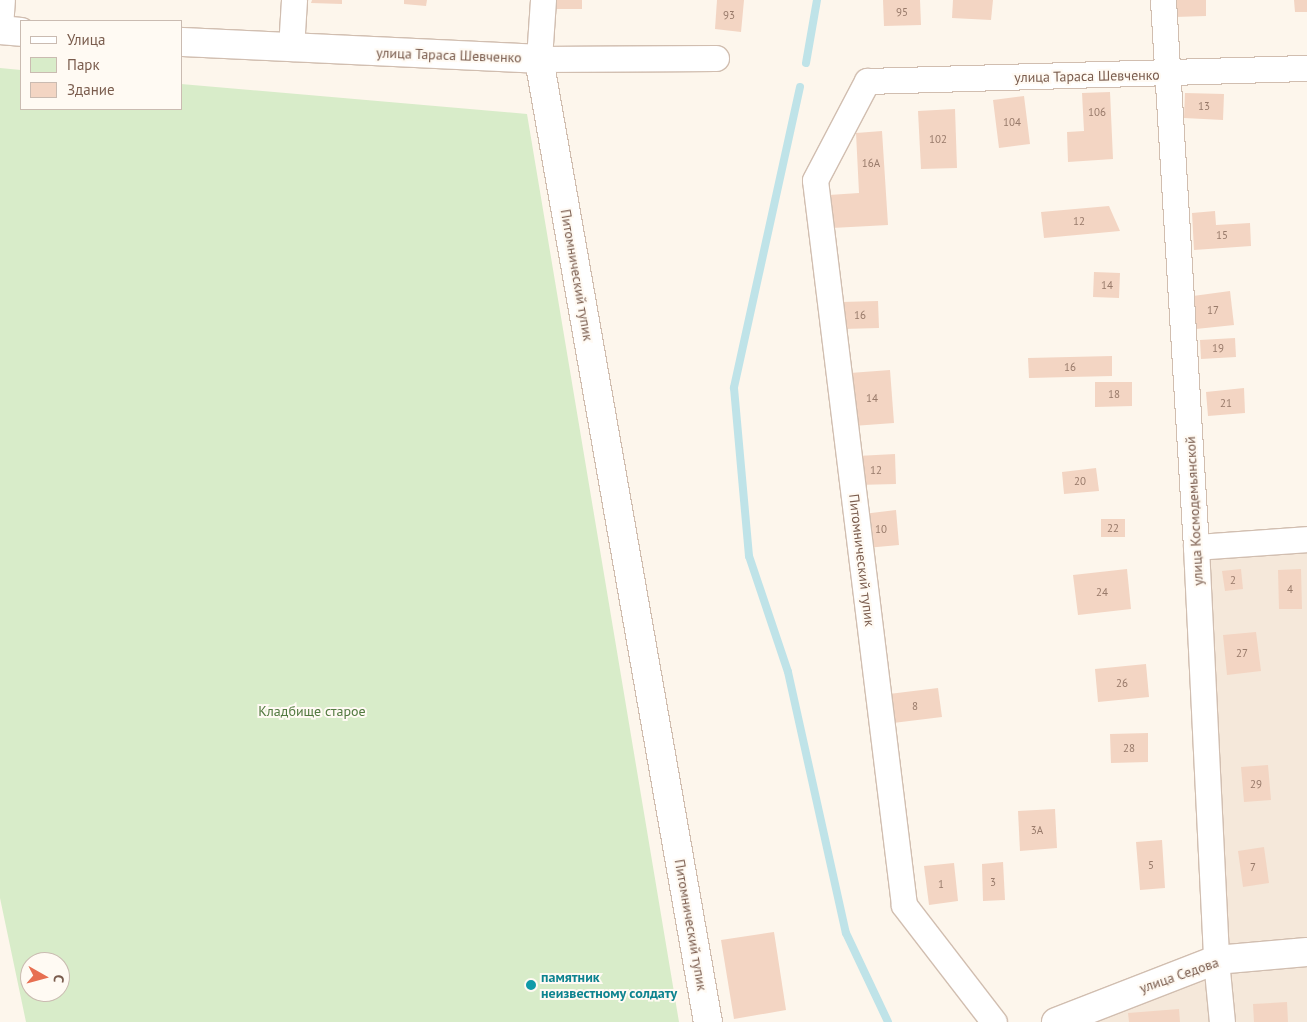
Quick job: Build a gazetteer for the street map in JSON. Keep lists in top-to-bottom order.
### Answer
{
  "streets": {
    "street": [
      "улица Тараса Шевченко",
      "Питомнический тупик",
      "улица Космодемьянской",
      "улица Седова"
    ]
  },
  "crossings": [
    ["улица Тараса Шевченко", "Питомнический тупик"],
    ["улица Тараса Шевченко", "улица Космодемьянской"],
    ["улица Космодемьянской", "улица Седова"]
  ],
  "parks": ["Кладбище старое"],
  "places": ["памятник неизвестному солдату"],
  "house_numbers": [
    "95",
    "93",
    "13",
    "106",
    "104",
    "102",
    "16А",
    "12",
    "15",
    "14",
    "17",
    "16",
    "19",
    "16",
    "18",
    "14",
    "21",
    "12",
    "20",
    "22",
    "10",
    "2",
    "4",
    "24",
    "27",
    "26",
    "8",
    "28",
    "29",
    "3А",
    "5",
    "7",
    "3",
    "1"
  ],
  "legend": ["Улица", "Парк", "Здание"],
  "north": "right"
}
